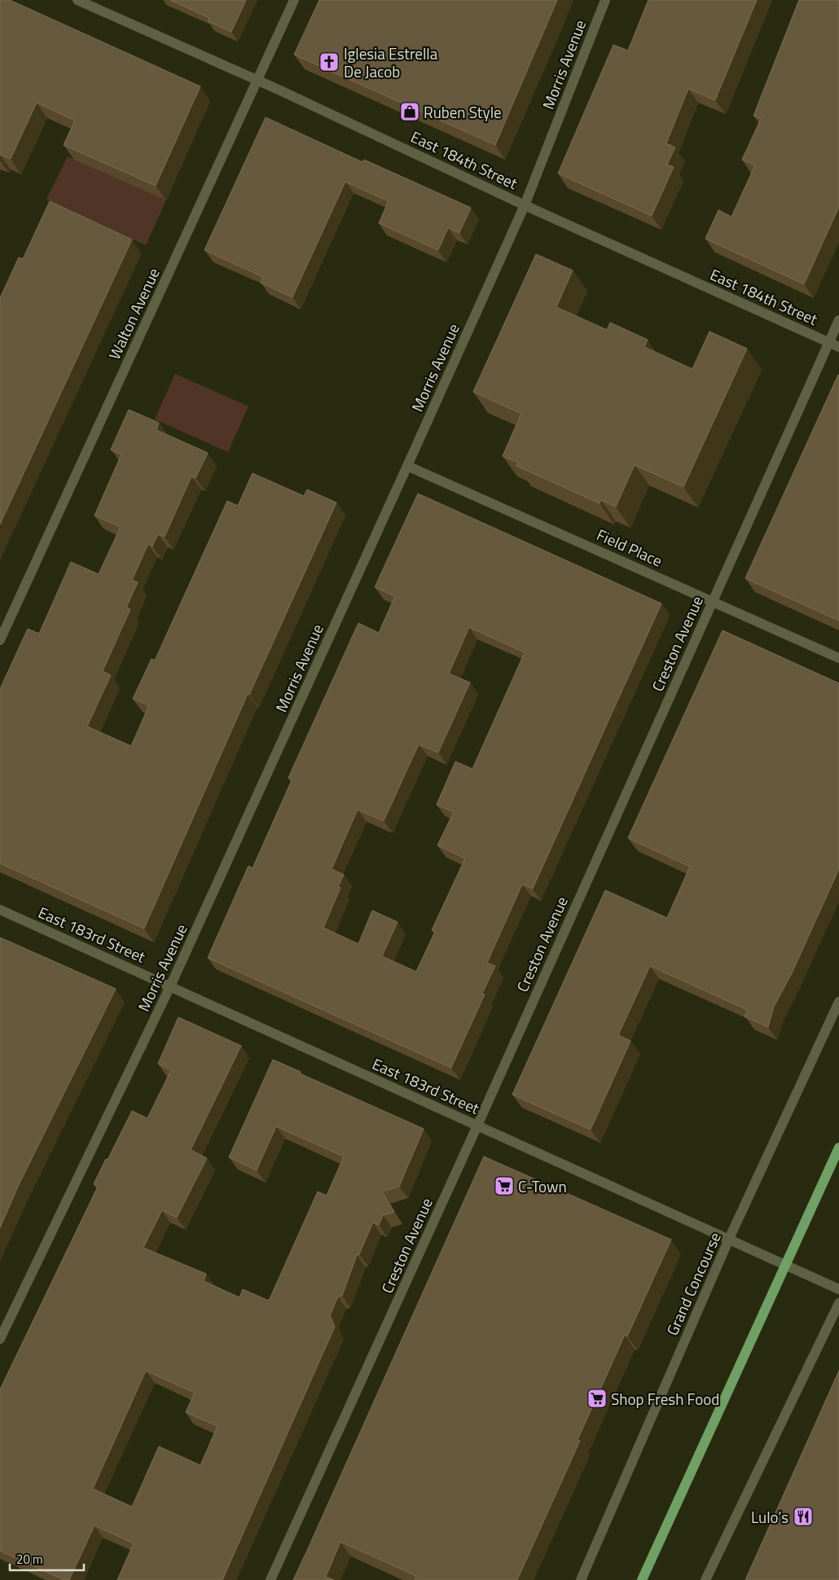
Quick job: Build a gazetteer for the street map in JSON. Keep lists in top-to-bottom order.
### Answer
{
  "streets": {
    "street": [
      "Morris Avenue",
      "East 184th Street",
      "Walton Avenue",
      "Field Place",
      "Creston Avenue",
      "East 183rd Street",
      "Grand Concourse"
    ]
  },
  "crossings": [
    ["Morris Avenue", "East 184th Street"],
    ["Morris Avenue", "Field Place"],
    ["Morris Avenue", "East 183rd Street"],
    ["East 184th Street", "Walton Avenue"],
    ["East 184th Street", "Creston Avenue"],
    ["Field Place", "Creston Avenue"],
    ["Creston Avenue", "East 183rd Street"],
    ["East 183rd Street", "Grand Concourse"]
  ],
  "places": {
    "church": ["Iglesia Estrella De Jacob"],
    "shop": ["Ruben Style"],
    "supermarket": ["C-Town", "Shop Fresh Food"],
    "restaurant": ["Lulo’s"]
  },
  "scale_bar": "20 m"
}
